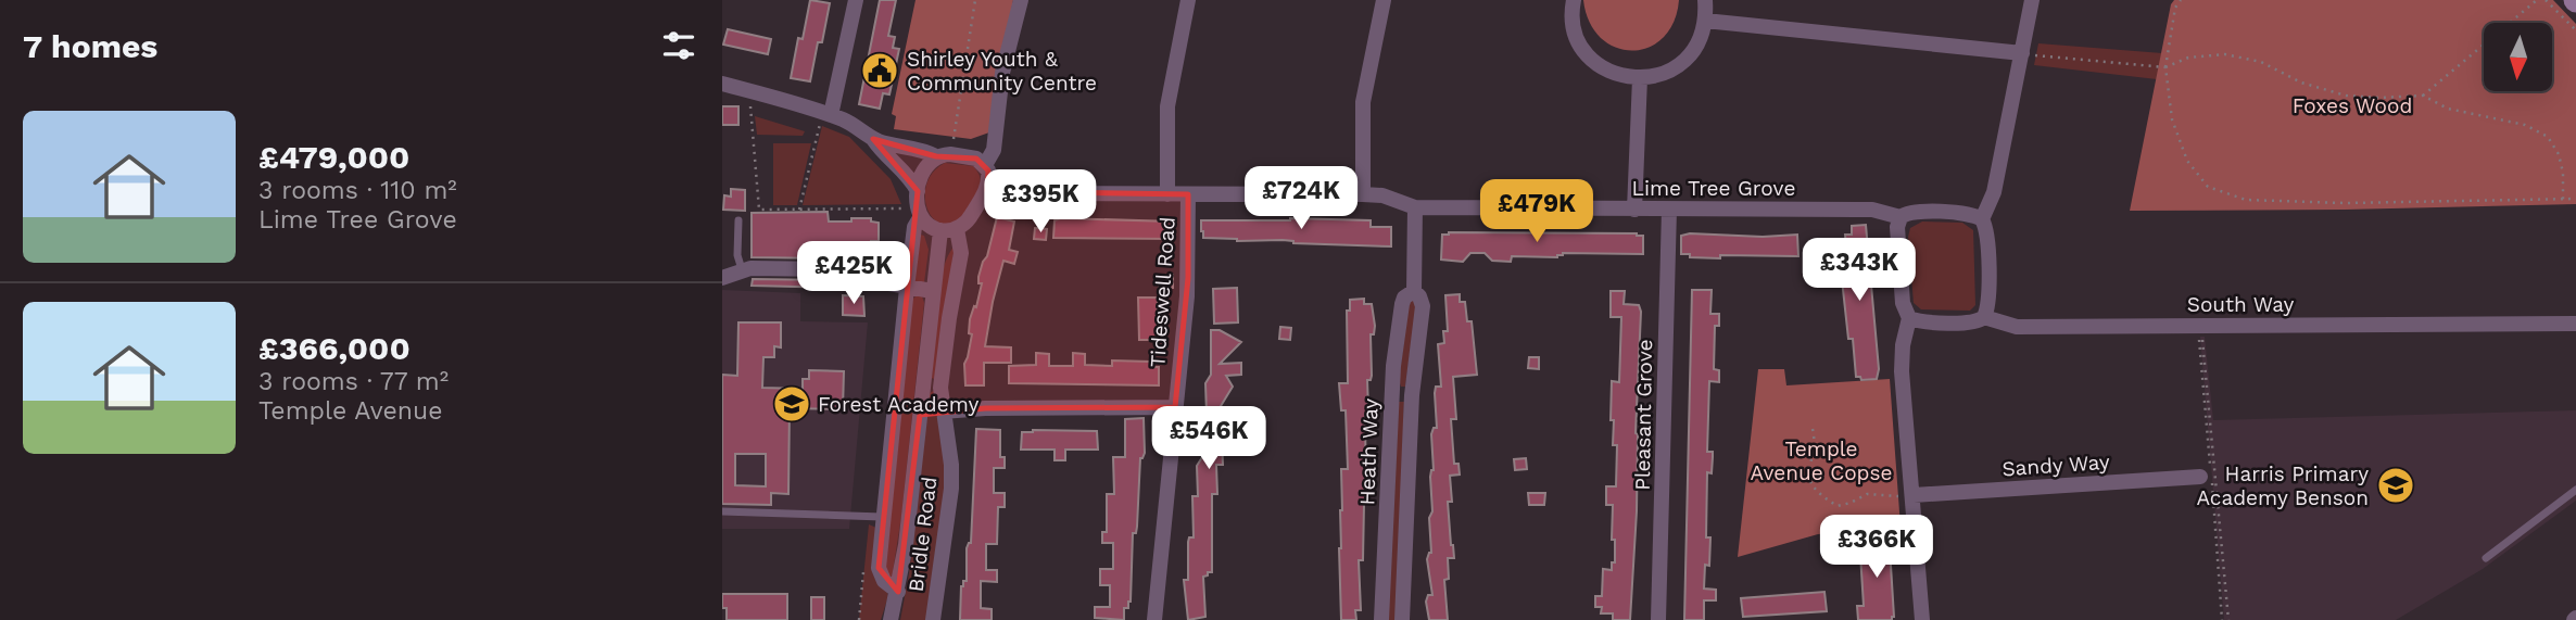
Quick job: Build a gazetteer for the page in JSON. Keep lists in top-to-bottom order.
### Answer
{
  "streets": {
    "street": [
      "Lime Tree Grove",
      "Tideswell Road",
      "South Way",
      "Pleasant Grove",
      "Heath Way",
      "Sandy Way",
      "Bridle Road"
    ]
  },
  "crossings": [
    ["Lime Tree Grove", "Tideswell Road"],
    ["Lime Tree Grove", "South Way"],
    ["Lime Tree Grove", "Pleasant Grove"],
    ["Lime Tree Grove", "Heath Way"],
    ["Lime Tree Grove", "Bridle Road"]
  ],
  "parks": ["Foxes Wood", "Temple Avenue Copse"],
  "places": {
    "public building": ["Shirley Youth & Community Centre"],
    "school or university": ["Forest Academy", "Harris Primary Academy Benson"]
  },
  "north": "bottom",
  "page": {
    "heading": "7 homes",
    "list": [
      {
        "name": "£479,000",
        "note": "3 rooms · 110 m² · Lime Tree Grove"
      },
      {
        "name": "£366,000",
        "note": "3 rooms · 77 m² · Temple Avenue"
      }
    ],
    "price": [
      "£724K",
      "£395K",
      "£479K",
      "£343K",
      "£425K",
      "£546K",
      "£366K"
    ]
  }
}
